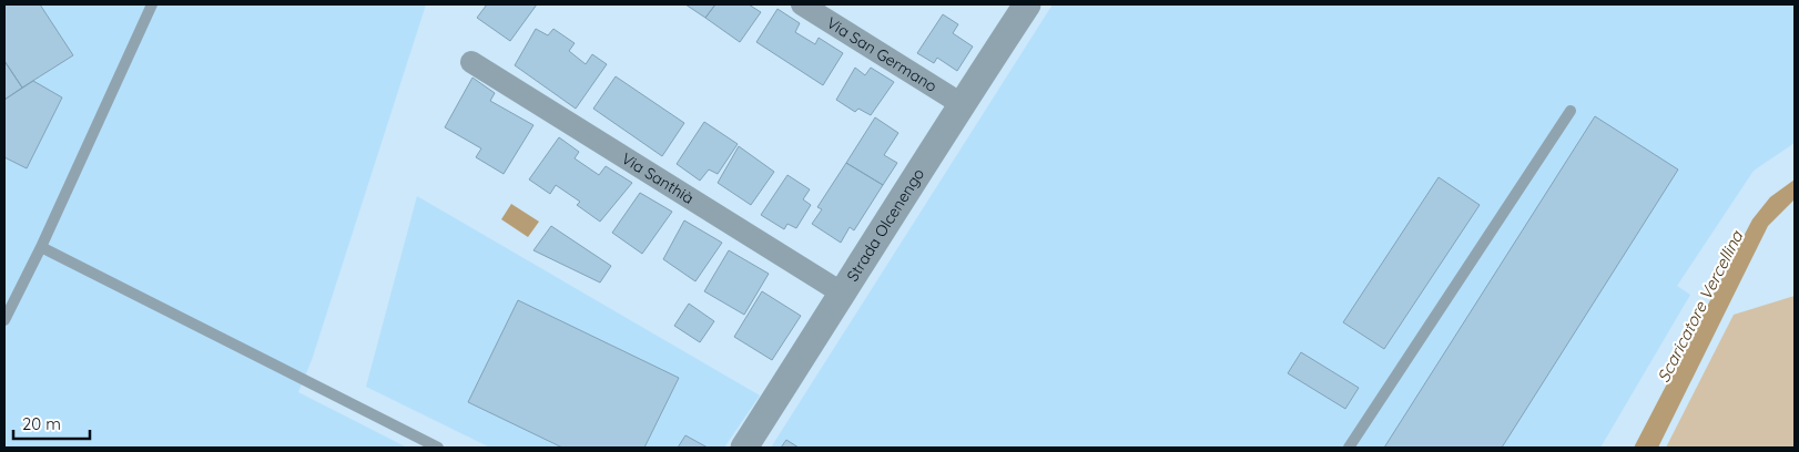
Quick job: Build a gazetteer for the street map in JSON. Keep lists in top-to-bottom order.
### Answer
{
  "streets": {
    "street": ["Via San Germano", "Via Santhià", "Strada Olcenengo"]
  },
  "crossings": [
    ["Via San Germano", "Strada Olcenengo"],
    ["Via Santhià", "Strada Olcenengo"]
  ],
  "water": ["Scaricatore Vercellina"],
  "scale_bar": "20 m"
}
